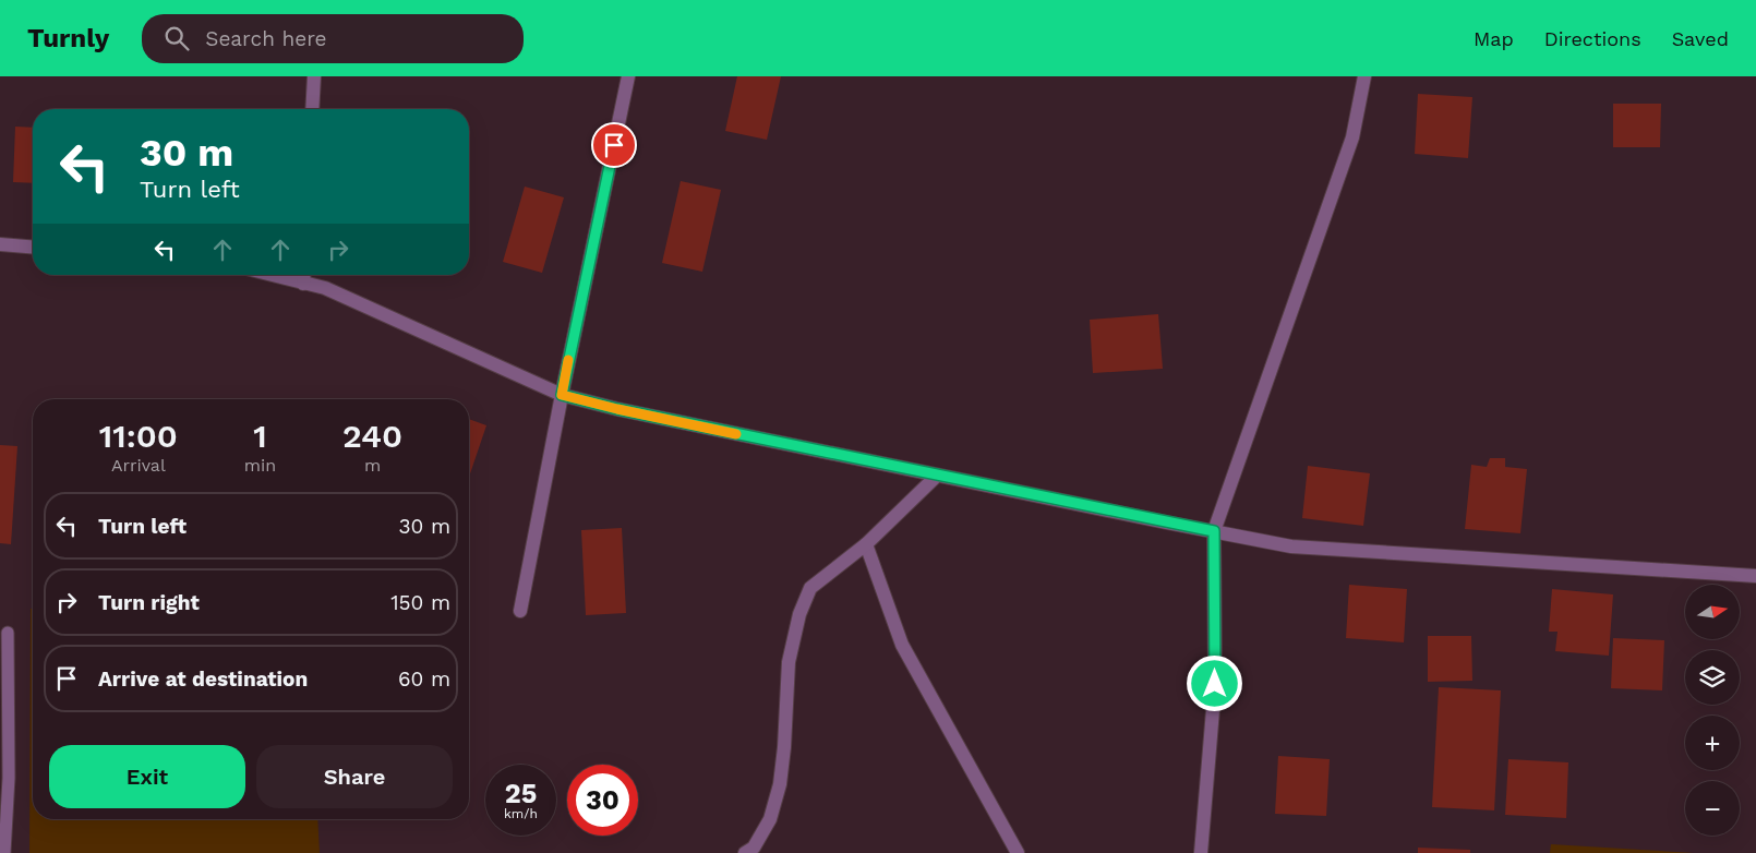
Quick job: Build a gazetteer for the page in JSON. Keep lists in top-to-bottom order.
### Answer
{
  "north": "right",
  "page": {
    "header": "Turnly",
    "search": "Search here",
    "nav": ["Map", "Directions", "Saved"],
    "turn": ["30 m", "Turn left"],
    "eta": [
      "11:00",
      "Arrival",
      "1",
      "min",
      "240",
      "m"
    ],
    "list": [
      {
        "name": "Turn left",
        "value": "30 m"
      },
      {
        "name": "Turn right",
        "value": "150 m"
      },
      {
        "name": "Arrive at destination",
        "value": "60 m"
      }
    ],
    "map_buttons": ["+", "−"],
    "buttons": ["Exit", "Share"],
    "speed": "25 km/h",
    "limit": "30"
  }
}
